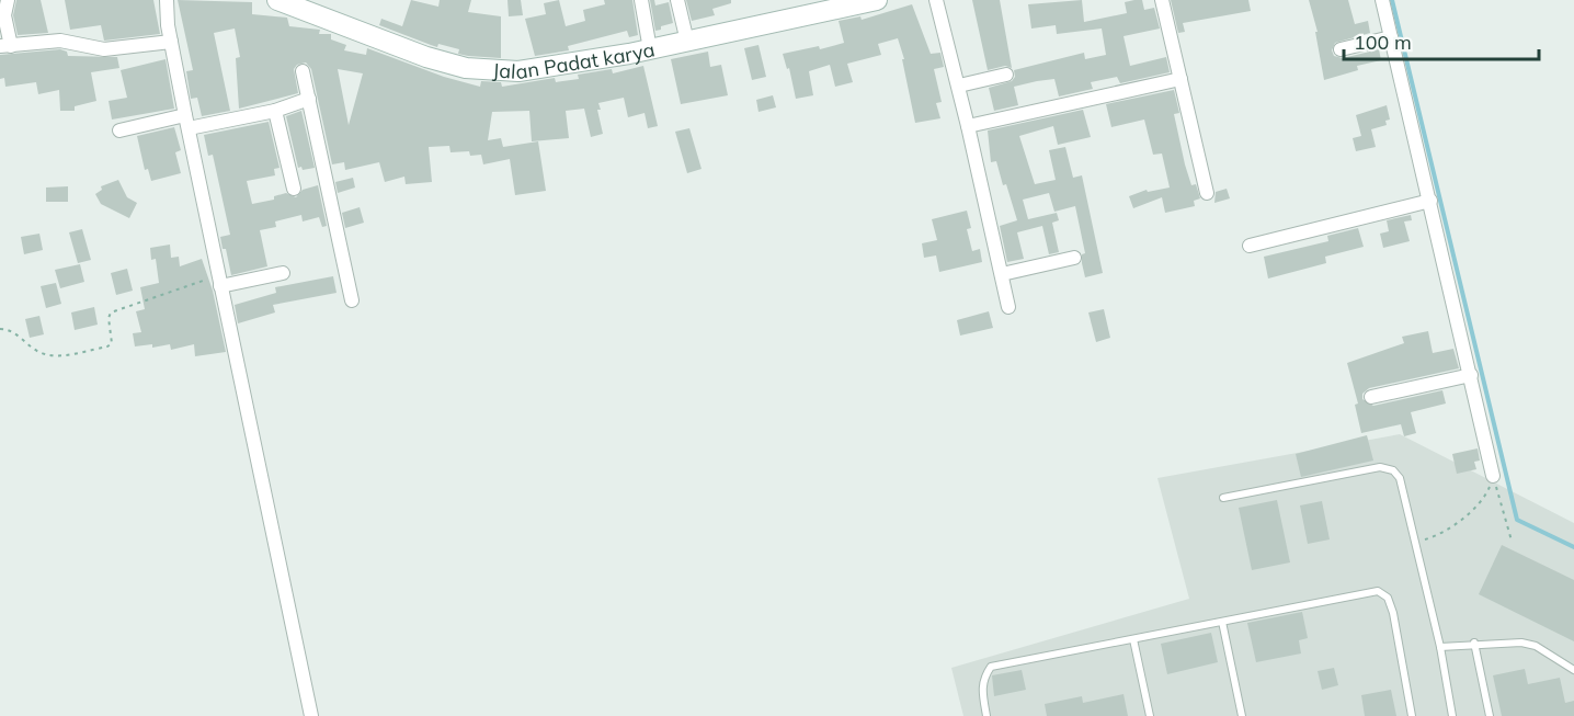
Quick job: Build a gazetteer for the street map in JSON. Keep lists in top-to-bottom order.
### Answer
{
  "streets": {
    "main road": ["Jalan Padat karya"]
  },
  "scale_bar": "100 m"
}
